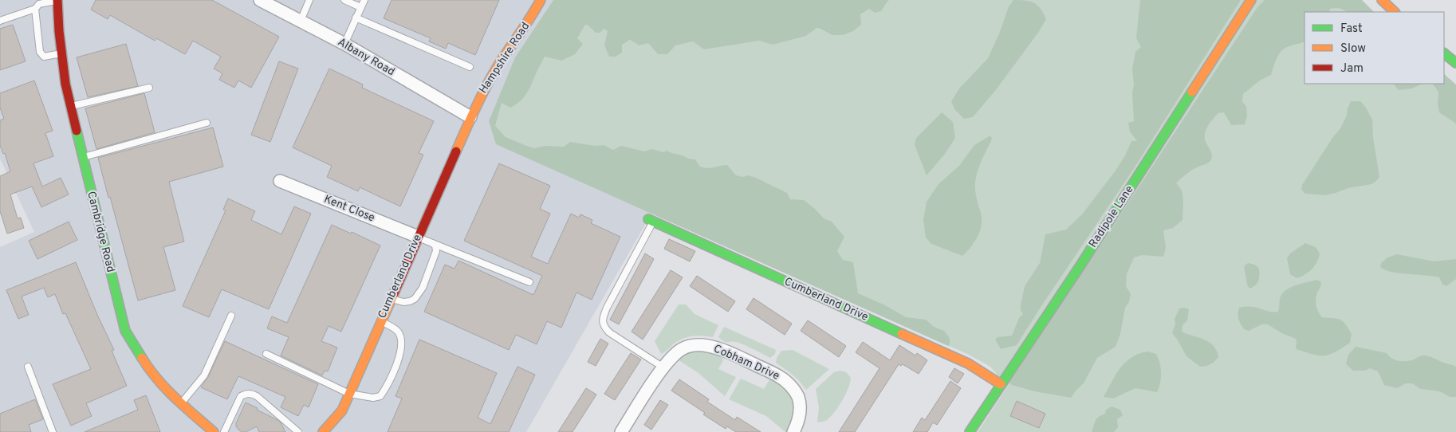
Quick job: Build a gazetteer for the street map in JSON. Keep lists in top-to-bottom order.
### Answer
{
  "streets": {
    "street": [
      "Albany Road",
      "Hampshire Road",
      "Kent Close",
      "Radipole Lane",
      "Cambridge Road",
      "Cumberland Drive",
      "Cobham Drive"
    ]
  },
  "crossings": [
    ["Albany Road", "Hampshire Road"],
    ["Albany Road", "Cumberland Drive"],
    ["Hampshire Road", "Cumberland Drive"],
    ["Kent Close", "Cumberland Drive"],
    ["Radipole Lane", "Cumberland Drive"]
  ],
  "legend": ["Fast", "Slow", "Jam"]
}
